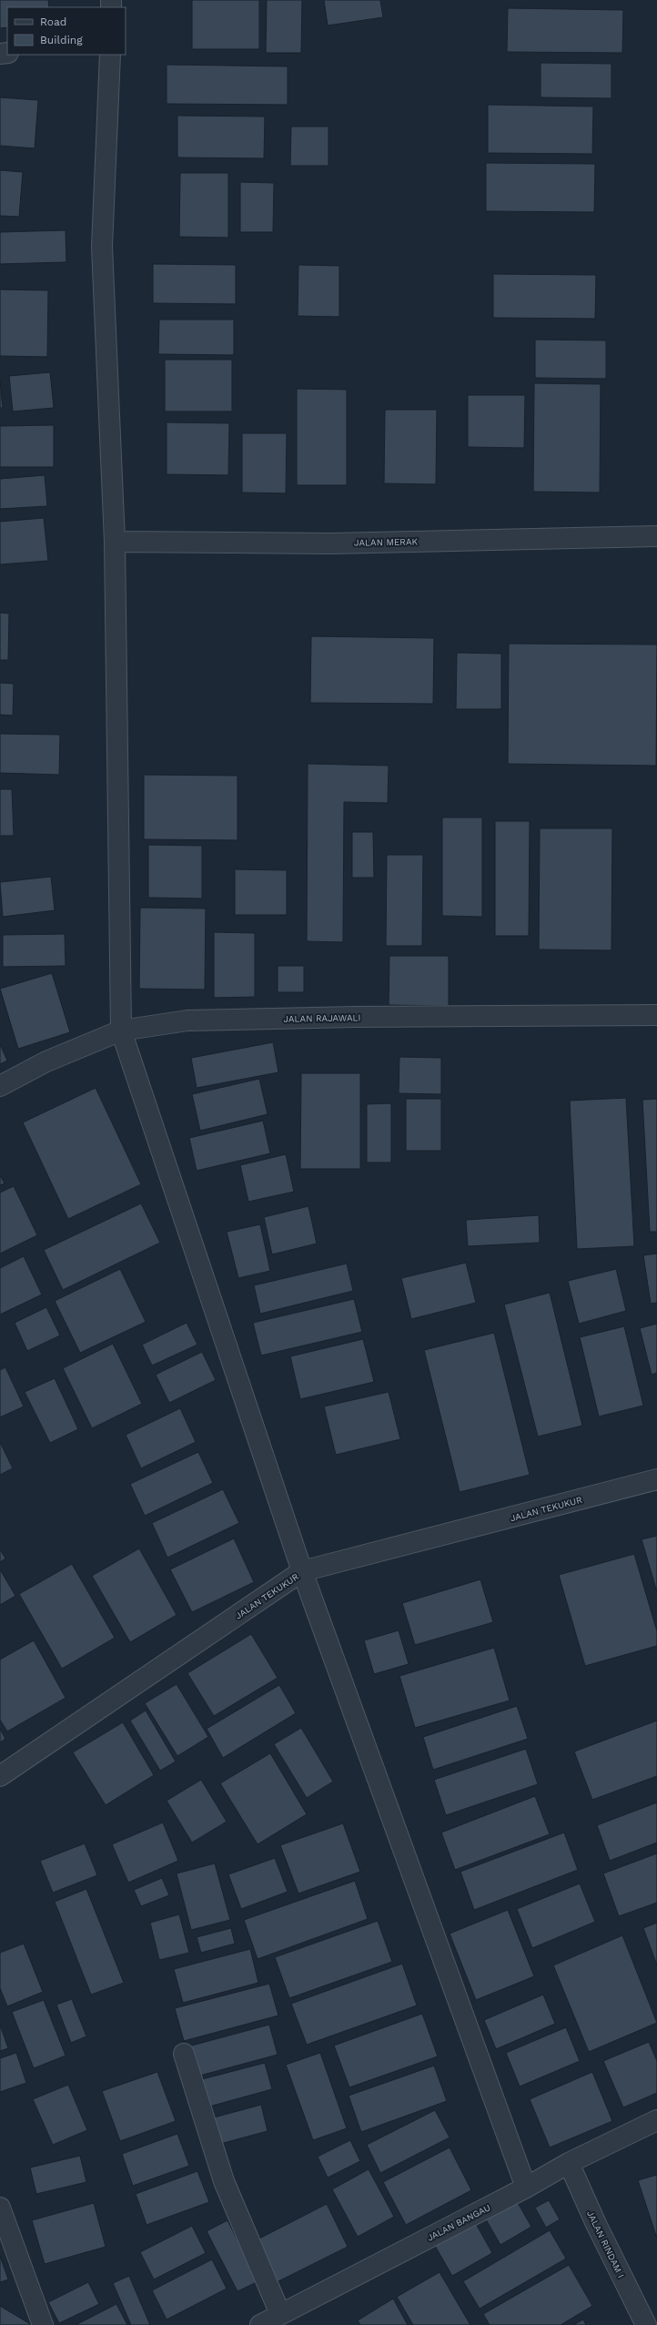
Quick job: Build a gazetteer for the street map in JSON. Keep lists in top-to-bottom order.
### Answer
{
  "streets": {
    "street": [
      "JALAN MERAK",
      "JALAN RAJAWALI",
      "JALAN TEKUKUR",
      "JALAN BANGAU",
      "JALAN RINDAM I"
    ]
  },
  "crossings": [
    ["JALAN BANGAU", "JALAN RINDAM I"]
  ],
  "legend": ["Road", "Building"]
}
